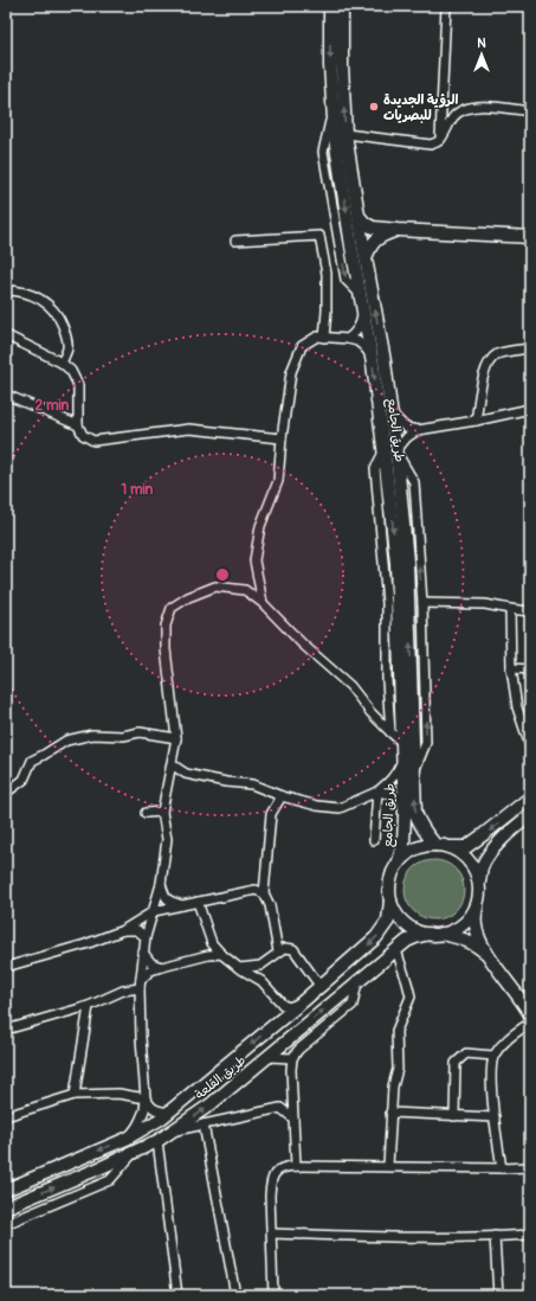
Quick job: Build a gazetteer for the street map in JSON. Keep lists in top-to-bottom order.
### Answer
{
  "streets": {
    "main road": ["طريق الجامع", "طريق القلعة"]
  },
  "crossings": [
    ["طريق الجامع", "طريق القلعة"]
  ],
  "places": ["الرؤية الجديدة للبصريات"],
  "north": "top",
  "rings": ["2 min", "1 min"]
}
